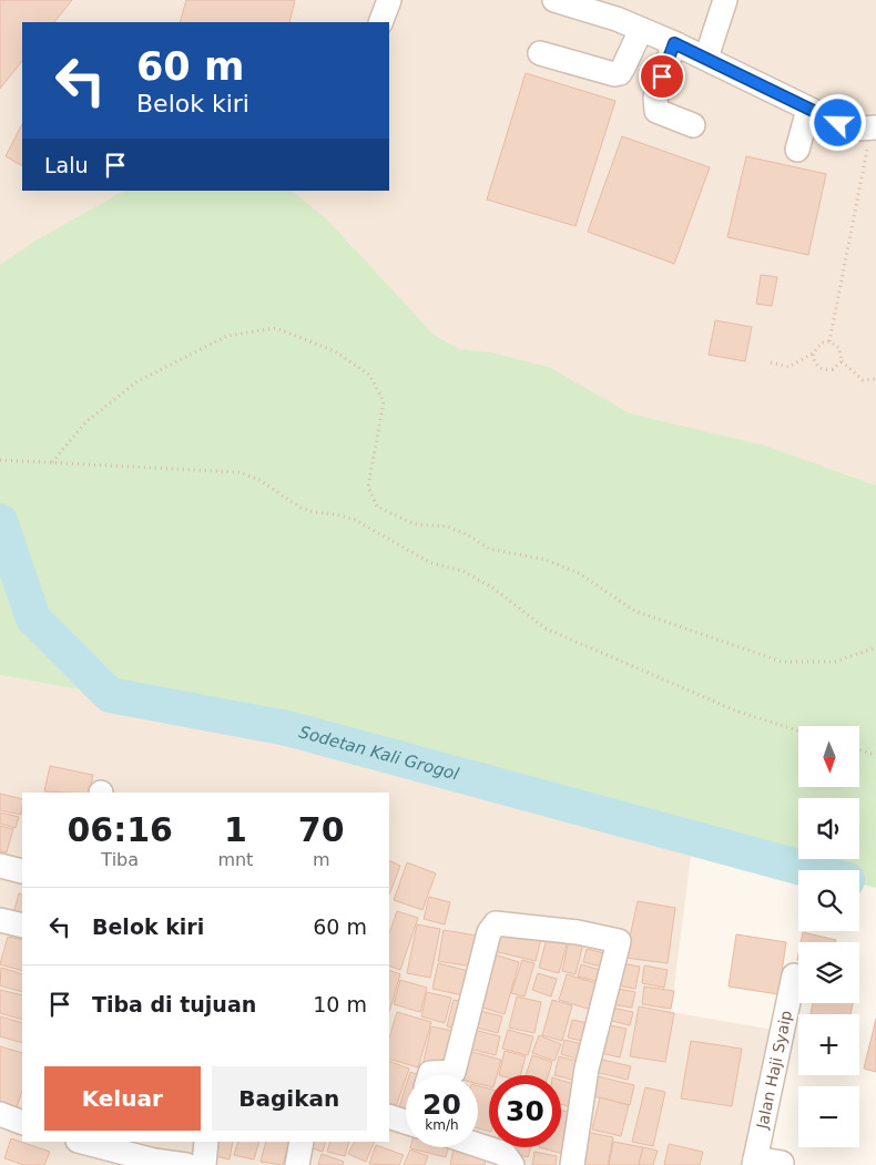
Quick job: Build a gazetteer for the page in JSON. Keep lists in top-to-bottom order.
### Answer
{
  "streets": {
    "street": ["Jalan Haji Syaip"]
  },
  "water": ["Sodetan Kali Grogol"],
  "north": "bottom",
  "page": {
    "turn": ["60 m", "Belok kiri"],
    "then": "Lalu",
    "map_buttons": ["+", "−"],
    "eta": [
      "06:16",
      "Tiba",
      "1",
      "mnt",
      "70",
      "m"
    ],
    "list": [
      {
        "name": "Belok kiri",
        "value": "60 m"
      },
      {
        "name": "Tiba di tujuan",
        "value": "10 m"
      }
    ],
    "buttons": ["Keluar", "Bagikan"],
    "speed": "20 km/h",
    "limit": "30"
  }
}
